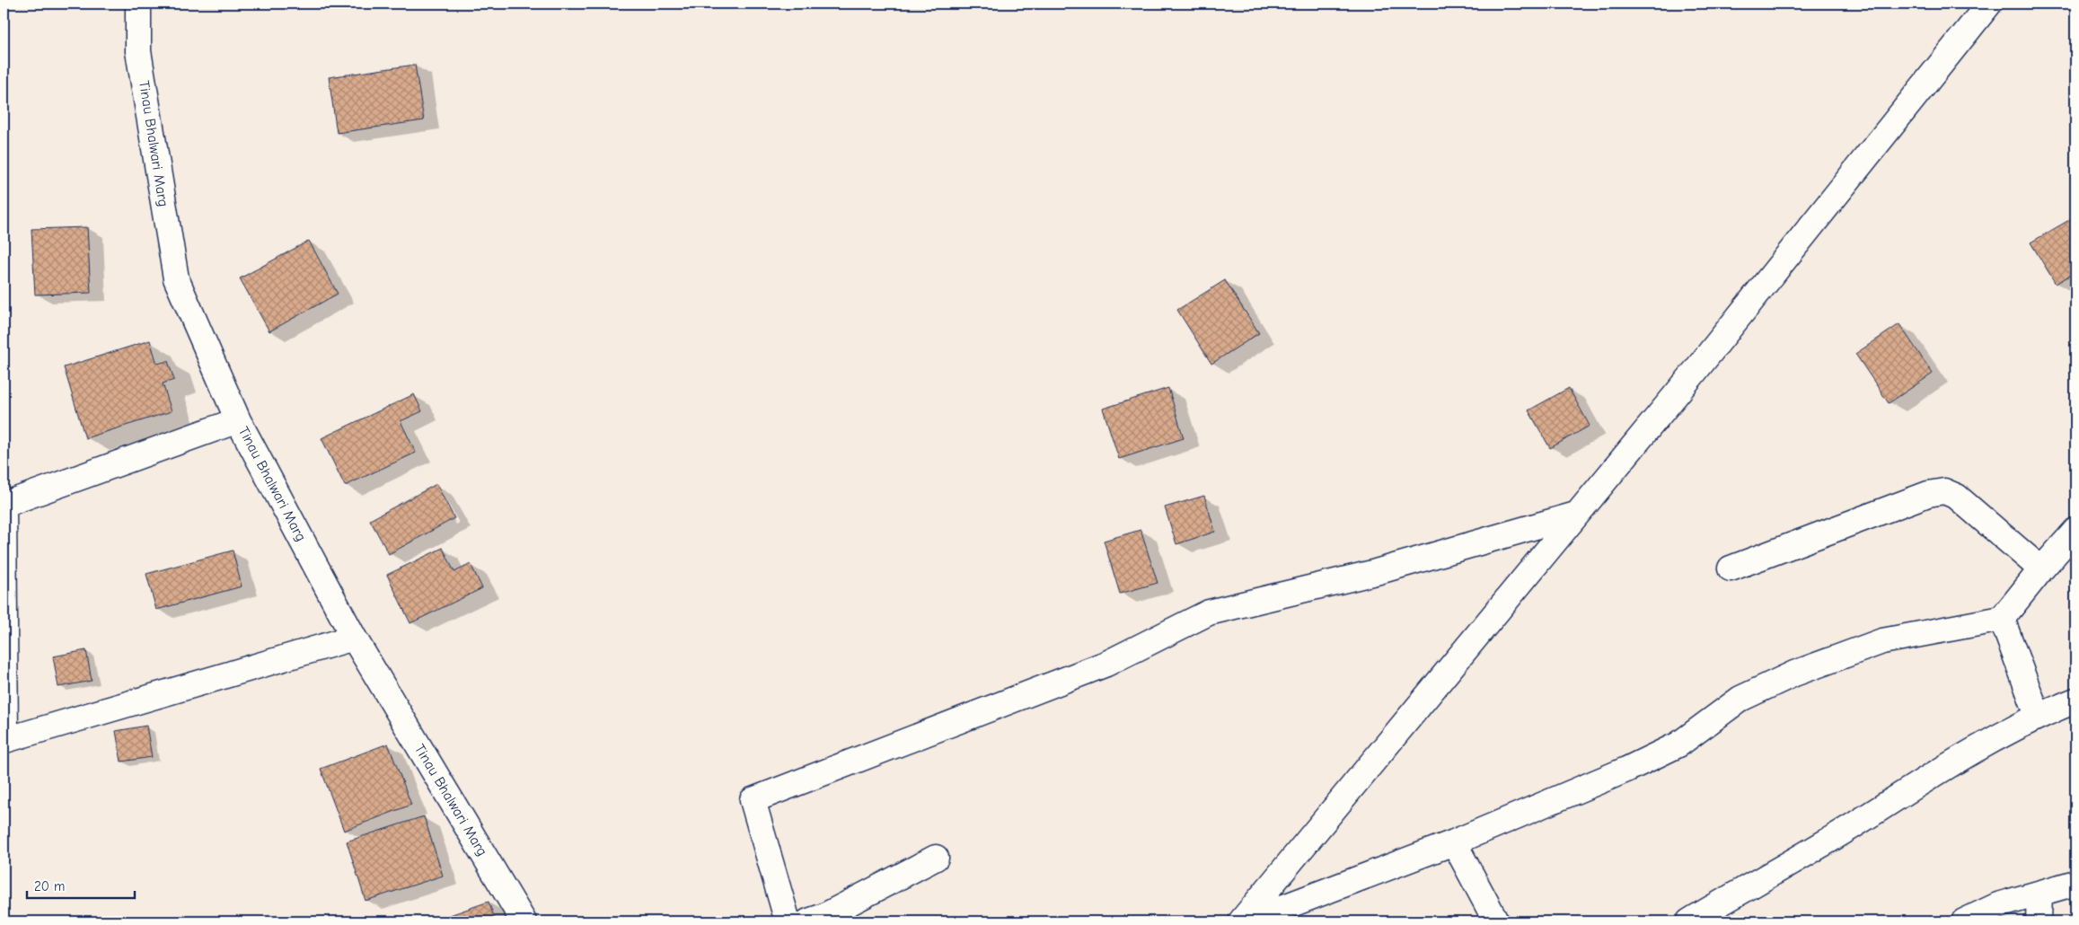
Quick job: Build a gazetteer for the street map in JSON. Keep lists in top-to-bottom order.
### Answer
{
  "streets": {
    "street": ["Tinau Bhalwari Marg"]
  },
  "scale_bar": "20 m"
}
